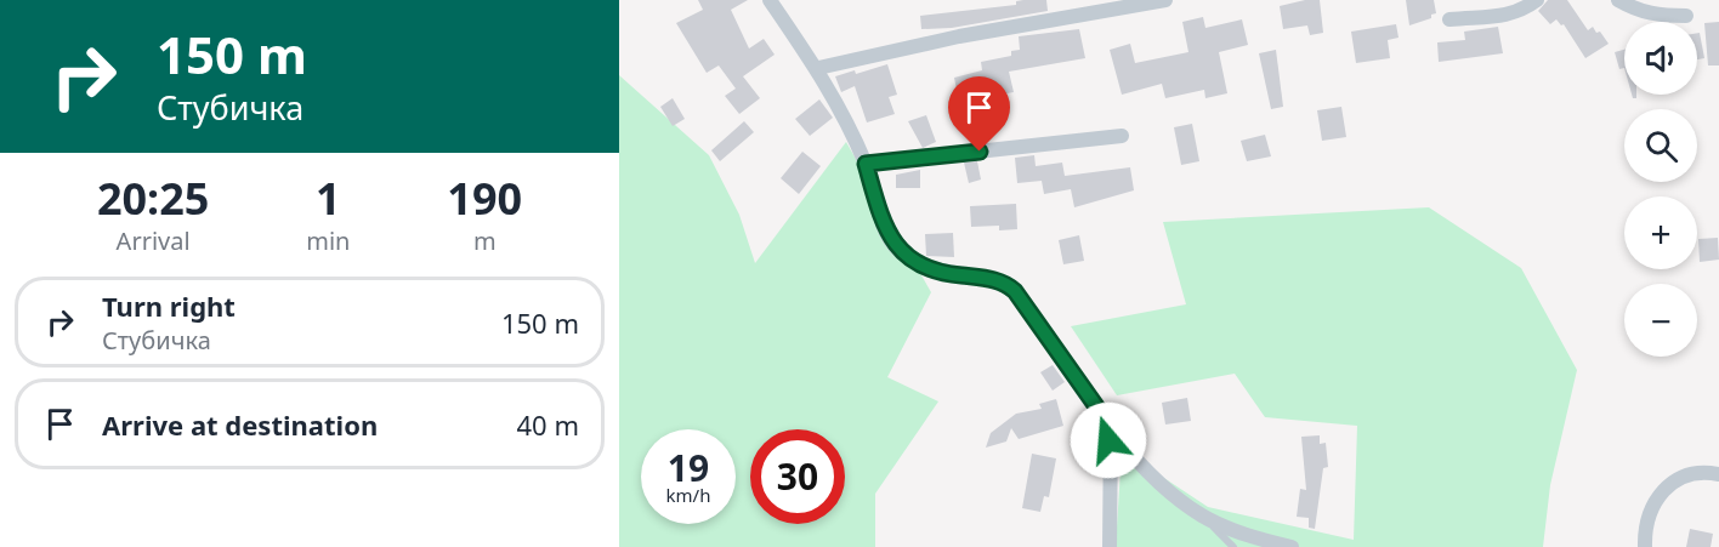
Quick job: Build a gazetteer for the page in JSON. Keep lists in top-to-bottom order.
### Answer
{
  "page": {
    "turn": ["150 m", "Стубичка"],
    "map_buttons": ["+", "−"],
    "eta": [
      "20:25",
      "Arrival",
      "1",
      "min",
      "190",
      "m"
    ],
    "list": [
      {
        "name": "Turn right",
        "note": "Стубичка",
        "value": "150 m"
      },
      {
        "name": "Arrive at destination",
        "value": "40 m"
      }
    ],
    "speed": "19 km/h",
    "limit": "30"
  }
}
